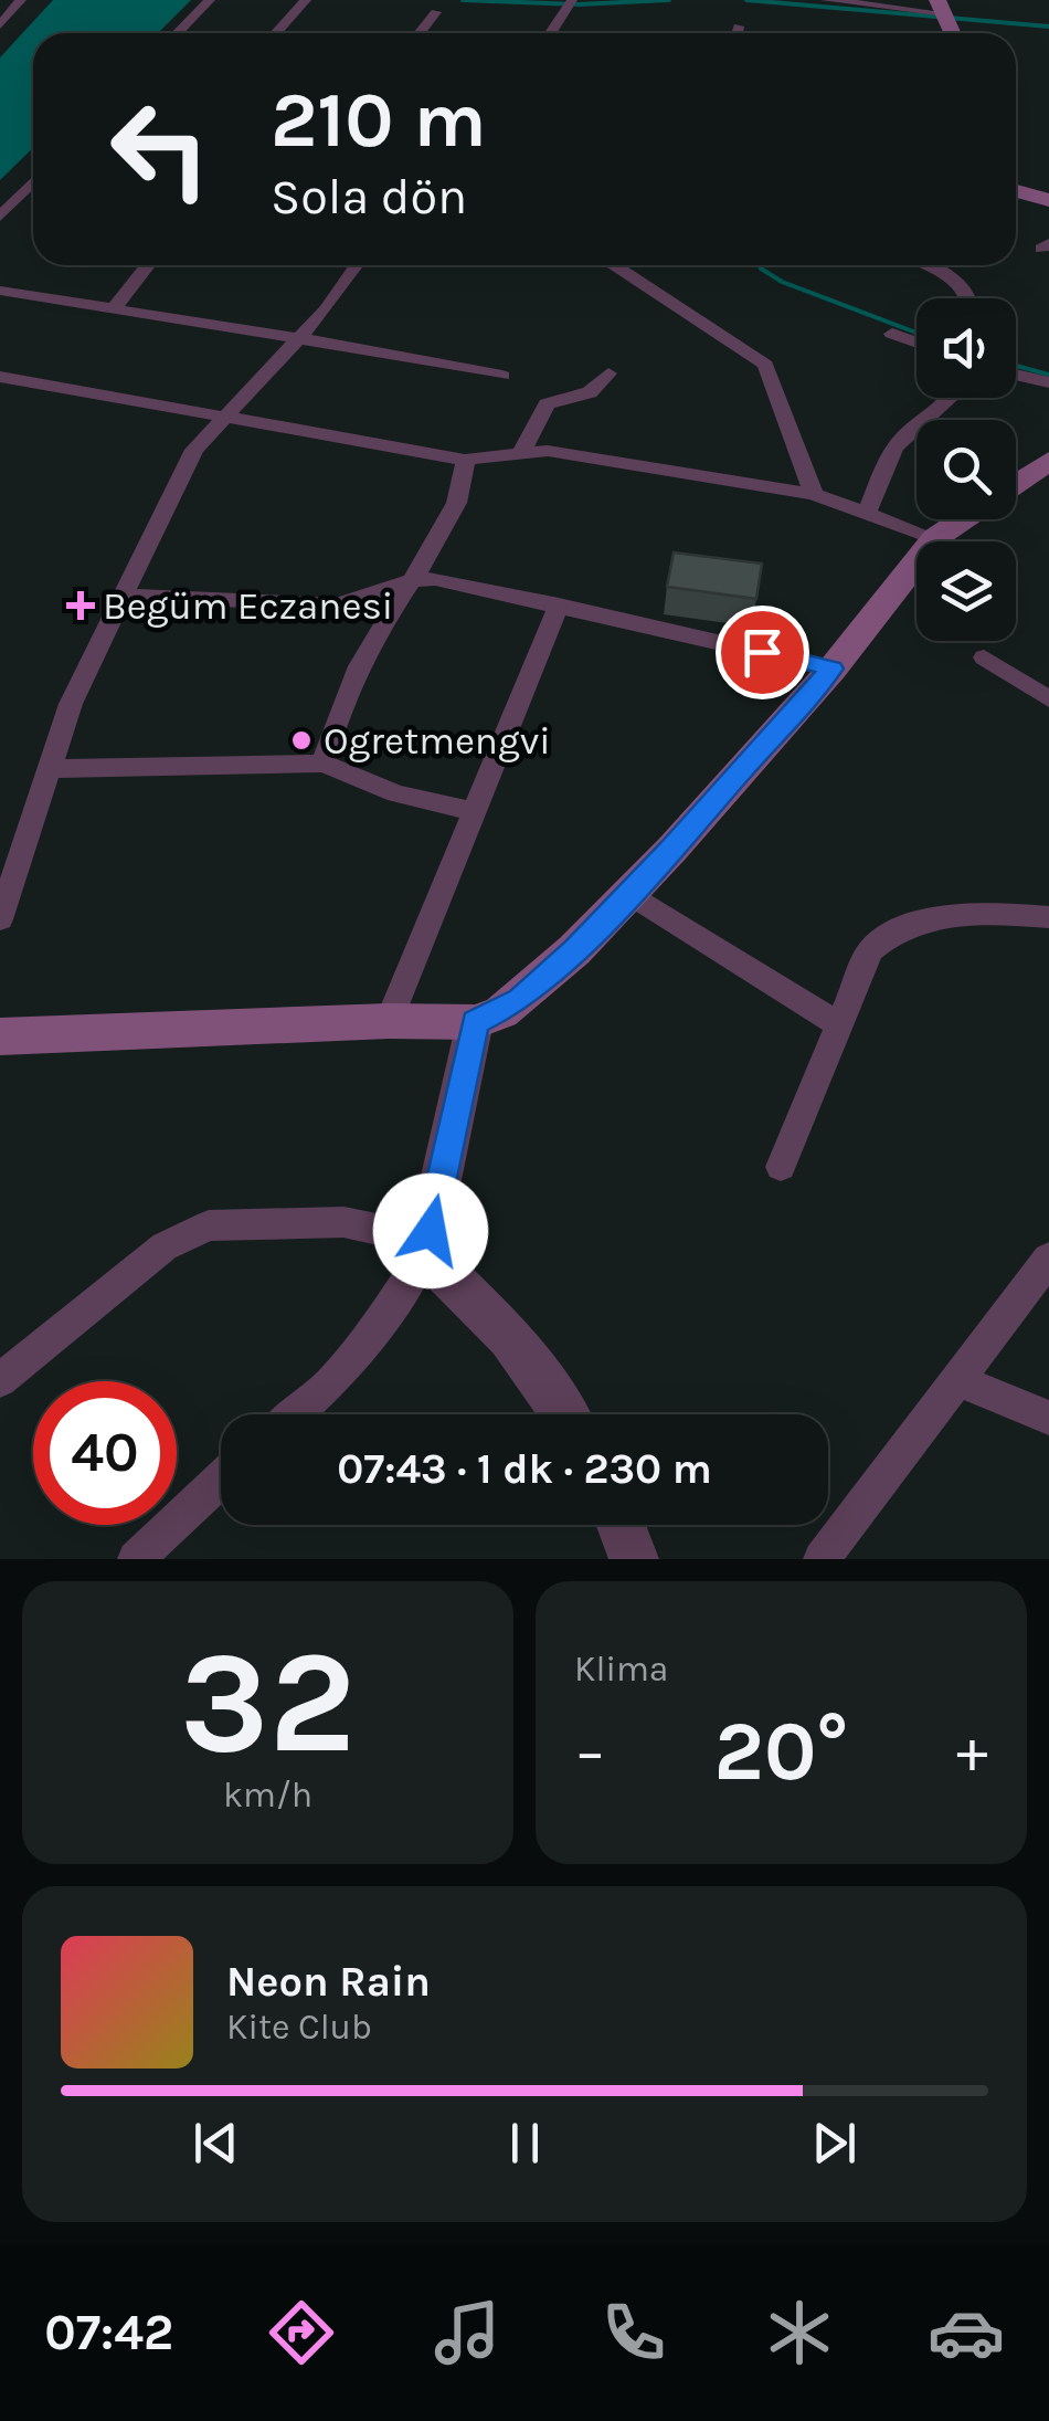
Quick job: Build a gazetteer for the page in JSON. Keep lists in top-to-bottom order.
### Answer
{
  "places": {
    "health": ["Begüm Eczanesi"],
    "other": ["Ogretmengvi"]
  },
  "page": {
    "turn": ["210 m", "Sola dön"],
    "limit": "40",
    "trip": "07:43 · 1 dk · 230 m",
    "tile": [
      ["32", "km/h"],
      "Klima"
    ],
    "heat": ["−", "20°", "+"],
    "song": ["Neon Rain", "Kite Club"],
    "tabs": "07:42"
  }
}
